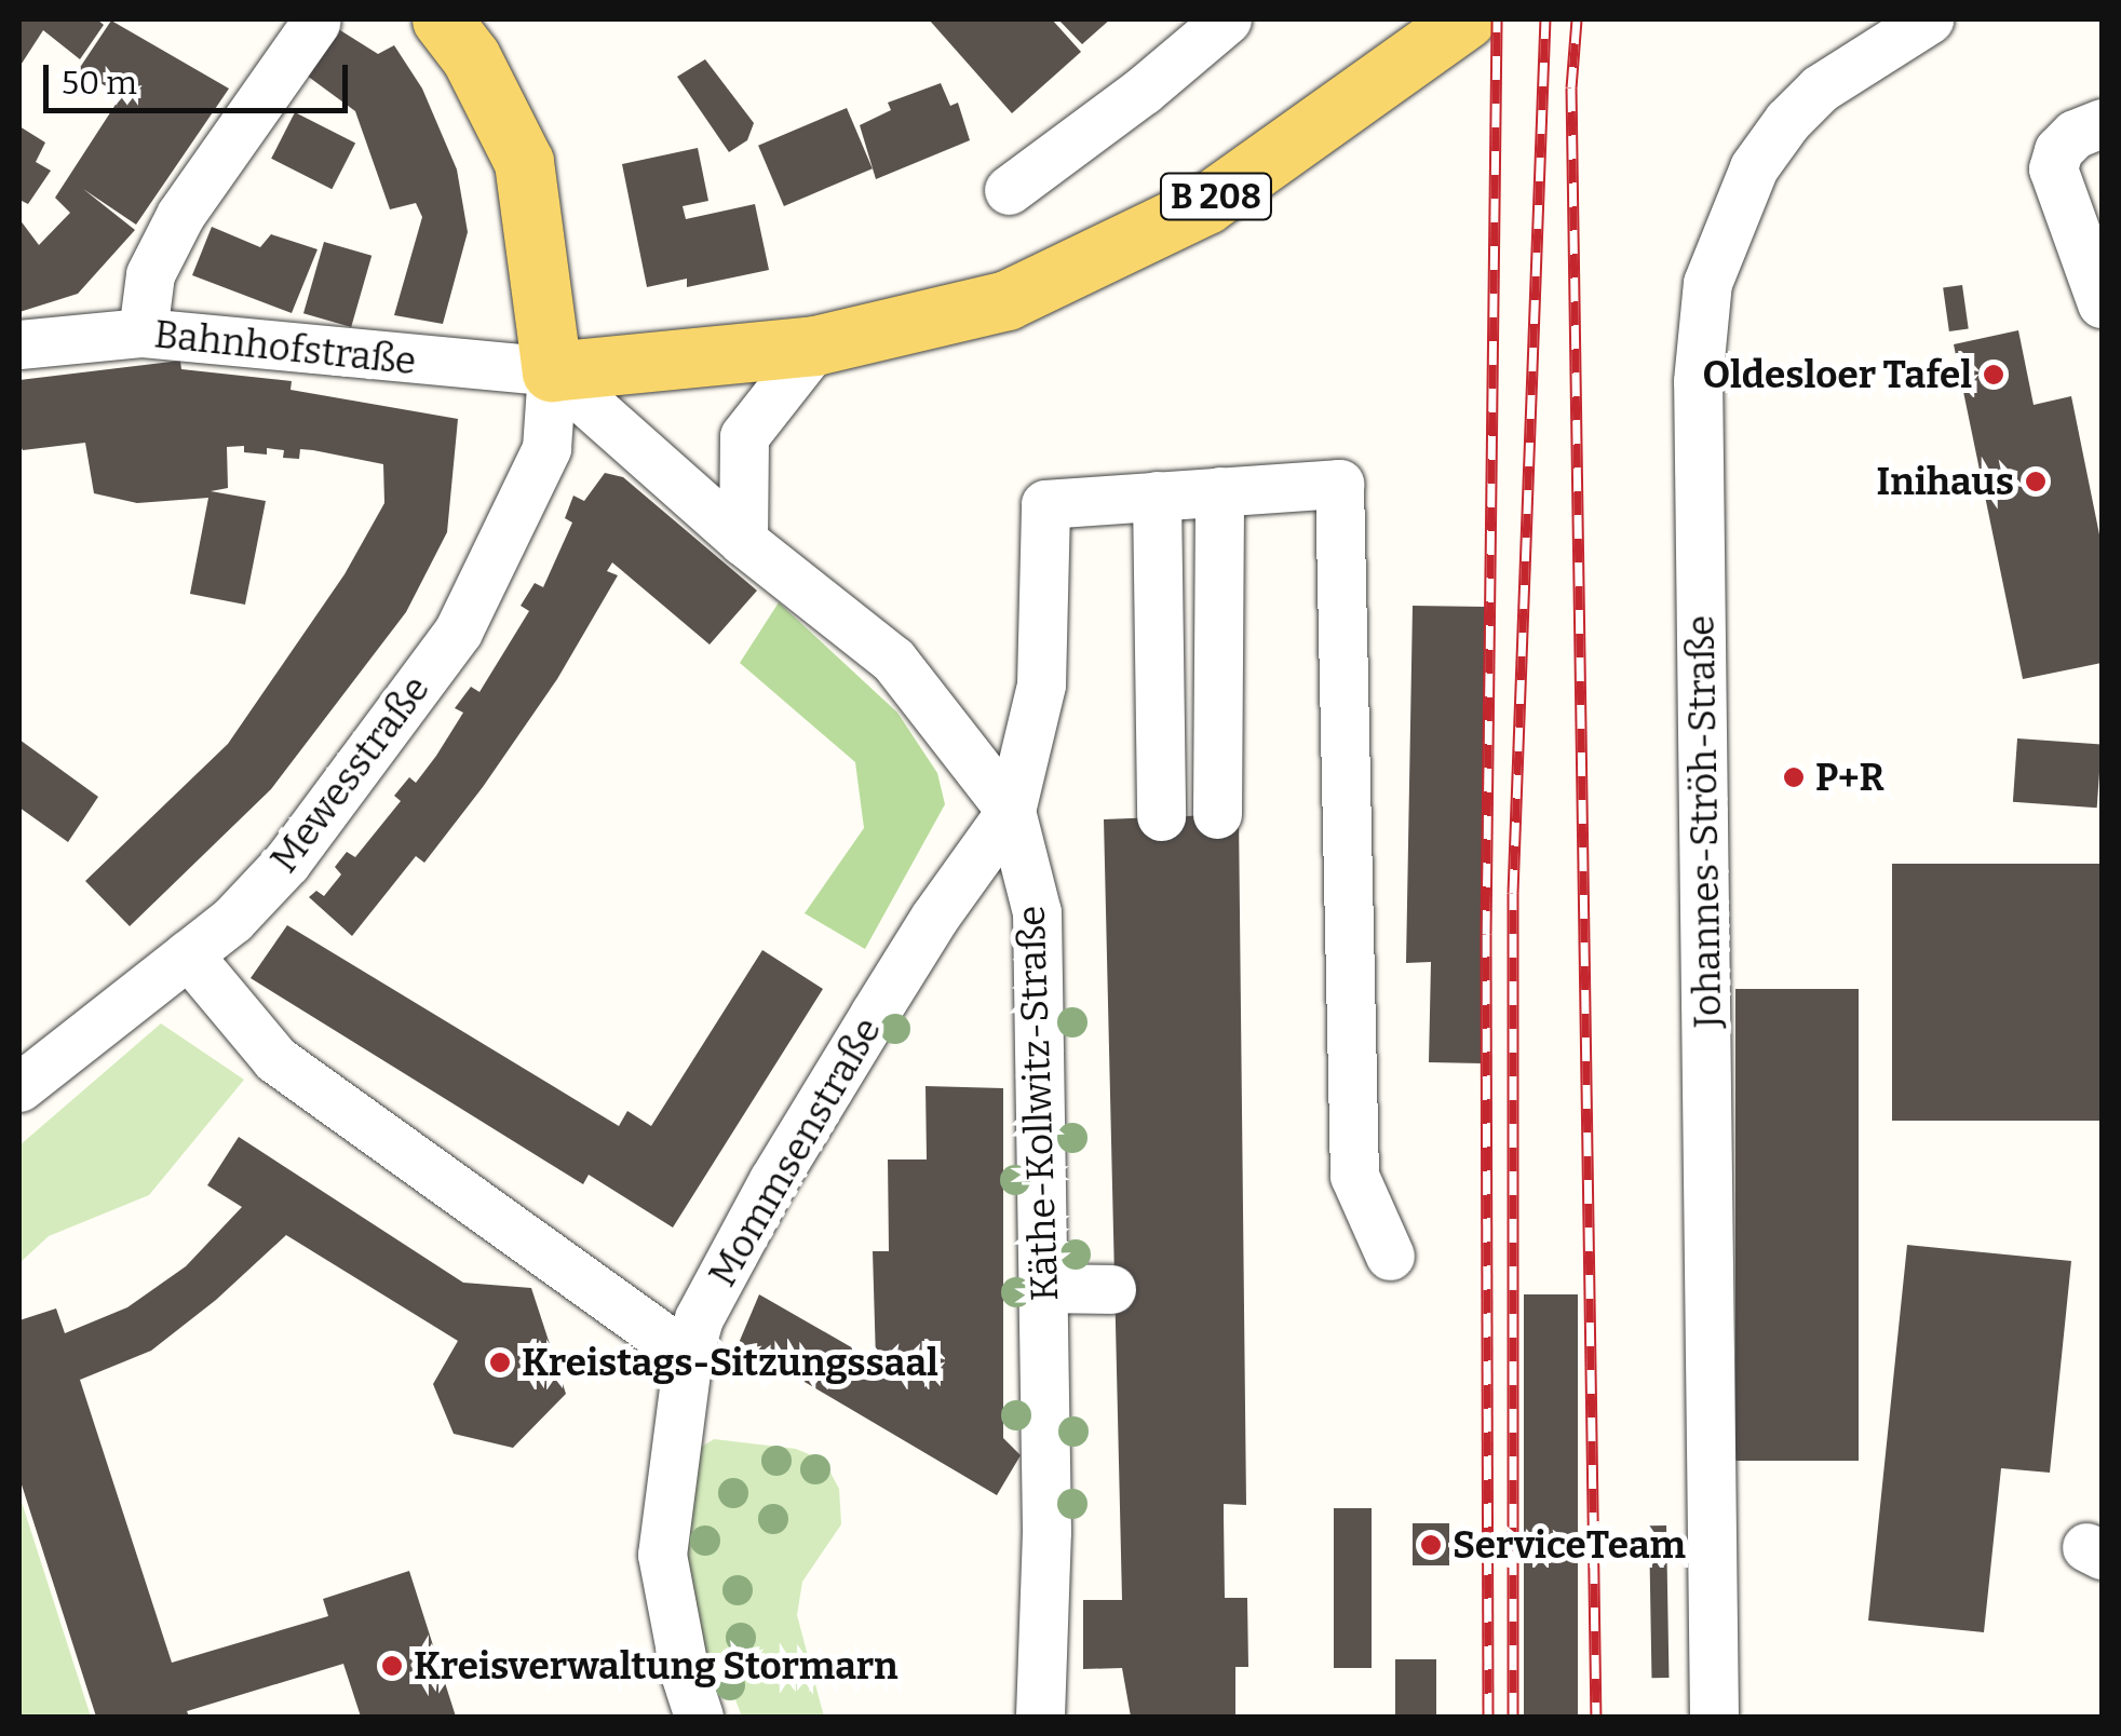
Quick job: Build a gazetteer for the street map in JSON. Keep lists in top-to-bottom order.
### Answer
{
  "streets": {
    "main road": ["B 208"],
    "street": [
      "Bahnhofstraße",
      "Mewesstraße",
      "Johannes-Ströh-Straße",
      "Käthe-Kollwitz-Straße",
      "Mommsenstraße"
    ]
  },
  "crossings": [
    ["B 208", "Bahnhofstraße"],
    ["B 208", "Mewesstraße"],
    ["B 208", "Käthe-Kollwitz-Straße"],
    ["Bahnhofstraße", "Mewesstraße"],
    ["Bahnhofstraße", "Käthe-Kollwitz-Straße"],
    ["Mewesstraße", "Käthe-Kollwitz-Straße"],
    ["Käthe-Kollwitz-Straße", "Mommsenstraße"]
  ],
  "places": [
    "Oldesloer Tafel",
    "Inihaus",
    "P+R",
    "Kreistags-Sitzungssaal",
    "ServiceTeam",
    "Kreisverwaltung Stormarn"
  ],
  "scale_bar": "50 m"
}
